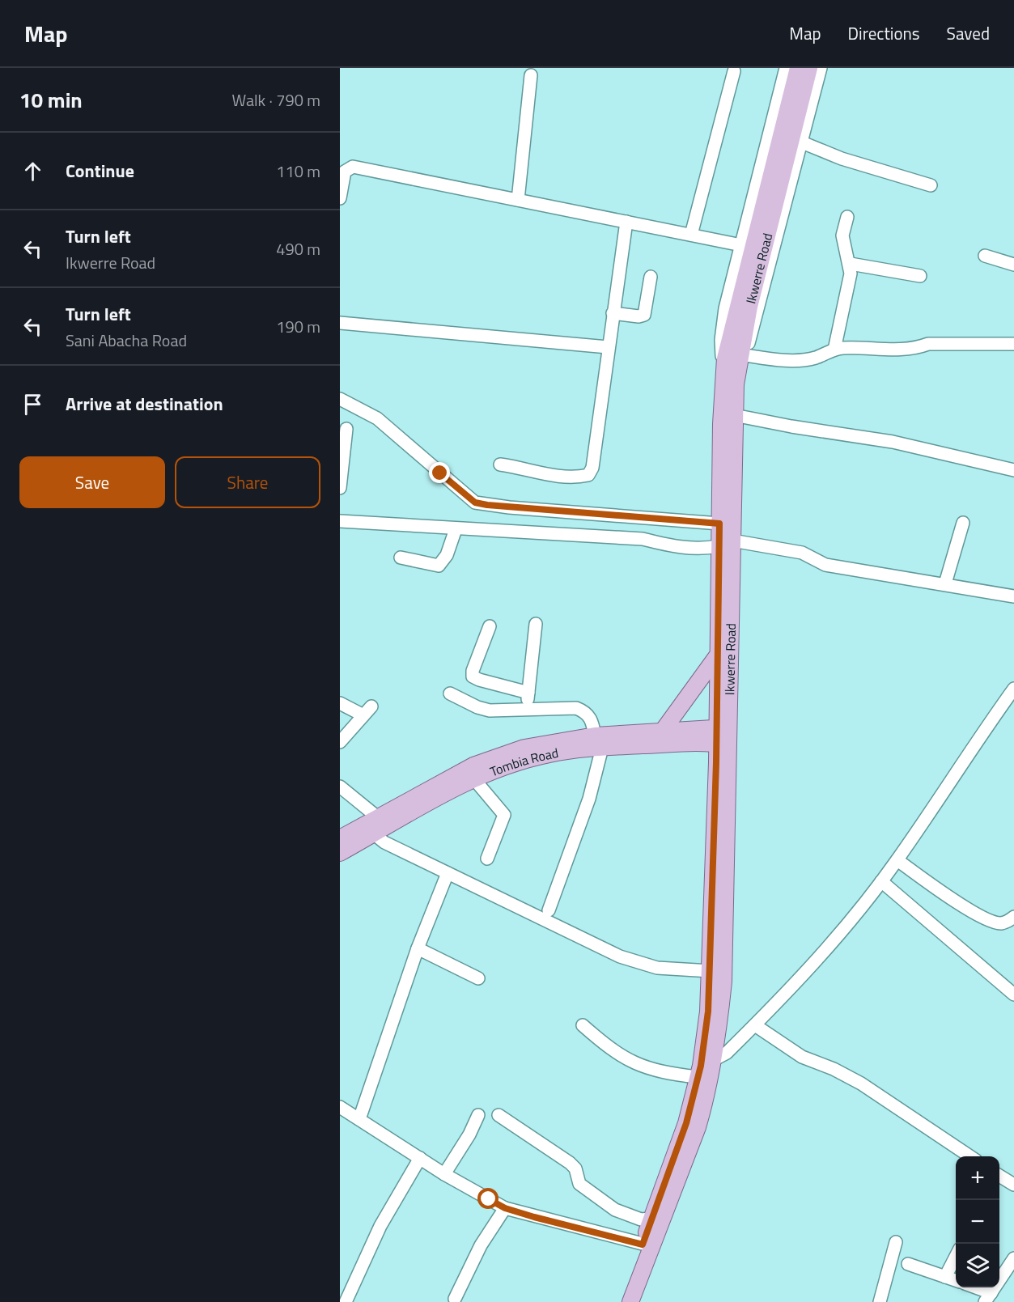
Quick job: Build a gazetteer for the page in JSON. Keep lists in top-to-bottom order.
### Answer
{
  "streets": {
    "main road": ["Ikwerre Road", "Tombia Road"]
  },
  "crossings": [
    ["Ikwerre Road", "Tombia Road"]
  ],
  "page": {
    "header": "Map",
    "nav": ["Map", "Directions", "Saved"],
    "heading": ["10 min", "Walk · 790 m"],
    "list": [
      ["Continue", "110 m"],
      ["Turn left", "Ikwerre Road", "490 m"],
      ["Turn left", "Sani Abacha Road", "190 m"],
      "Arrive at destination"
    ],
    "buttons": ["Save", "Share"],
    "map_buttons": ["+", "−"]
  }
}
